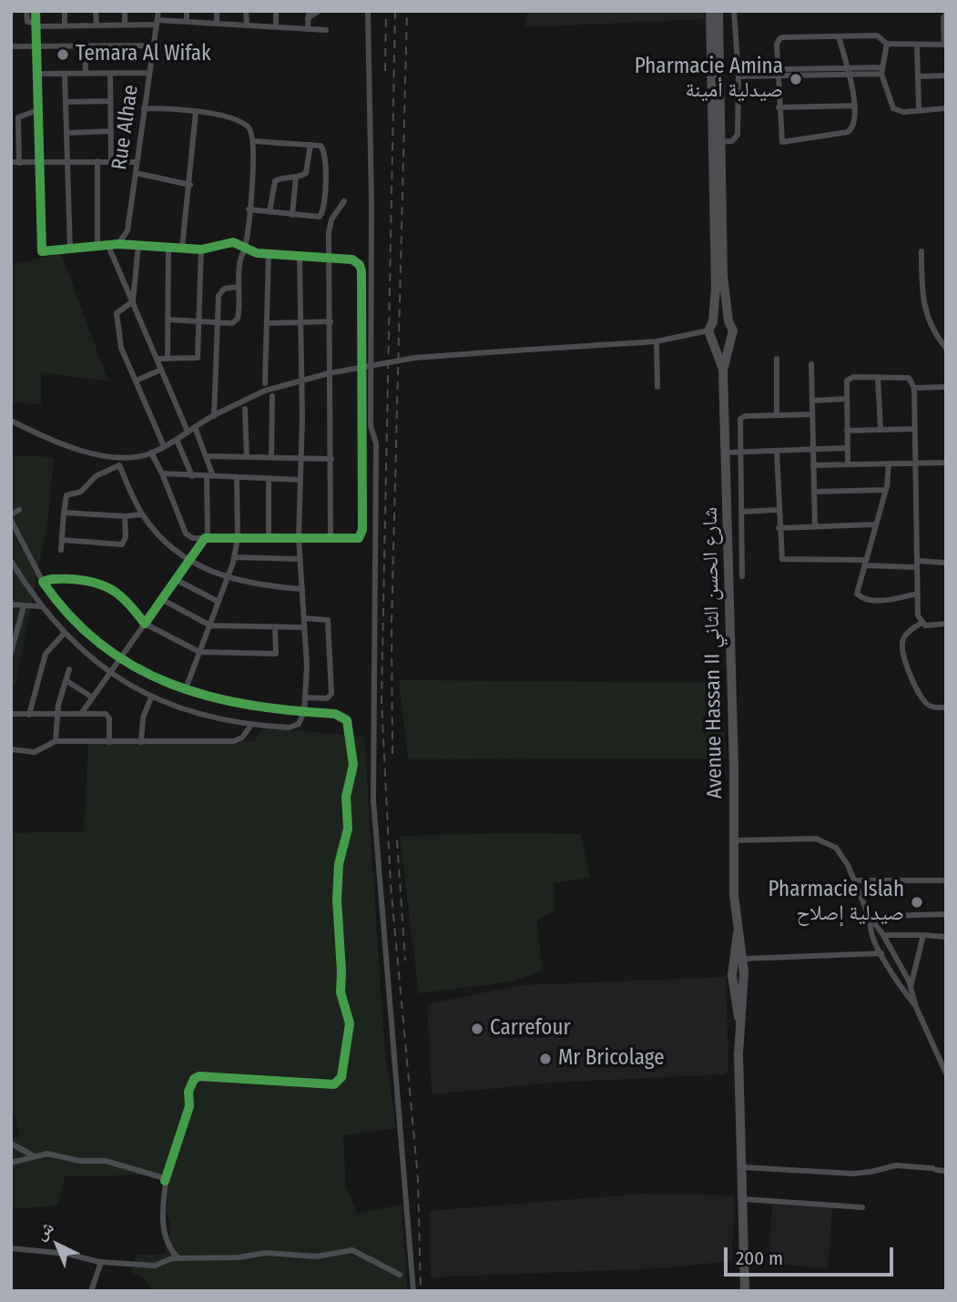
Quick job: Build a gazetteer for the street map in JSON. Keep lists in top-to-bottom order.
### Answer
{
  "streets": {
    "main road": ["Avenue Hassan II شارع الحسن الثاني"],
    "street": ["Rue Alhae"]
  },
  "places": [
    "Temara Al Wifak",
    "Pharmacie Amina صيدلية أمينة",
    "Pharmacie Islah صيدلية إصلاح",
    "Carrefour",
    "Mr Bricolage"
  ],
  "scale_bar": "200 m",
  "north": "top left"
}
